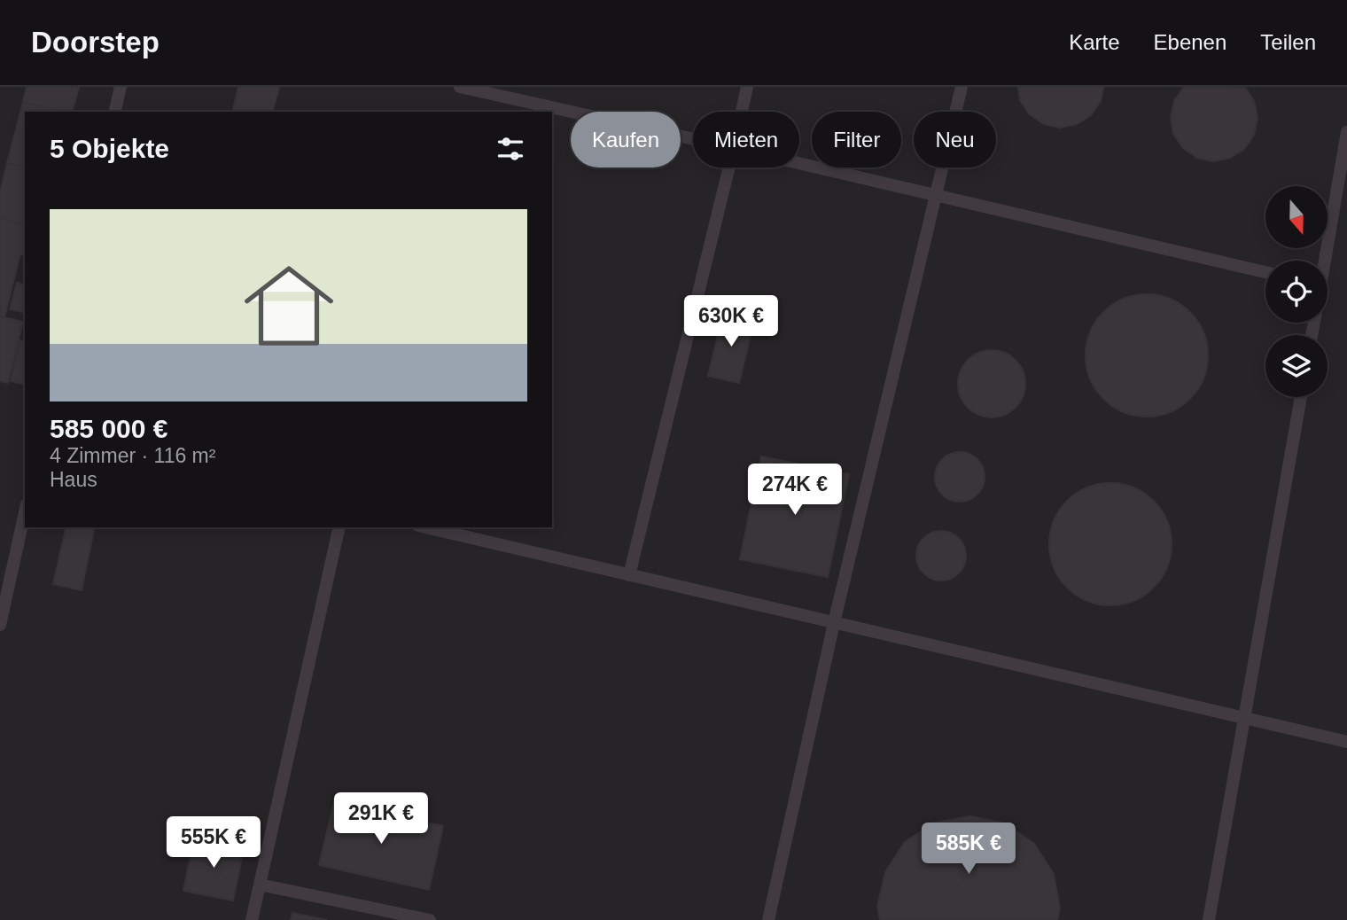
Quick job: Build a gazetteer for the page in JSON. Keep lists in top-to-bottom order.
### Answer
{
  "north": "bottom",
  "page": {
    "header": "Doorstep",
    "nav": ["Karte", "Ebenen", "Teilen"],
    "chip": [
      "Kaufen",
      "Mieten",
      "Filter",
      "Neu"
    ],
    "heading": "5 Objekte",
    "list": [
      {
        "name": "585 000 €",
        "note": "4 Zimmer · 116 m² · Haus"
      }
    ],
    "price": [
      "630K €",
      "274K €",
      "291K €",
      "555K €",
      "585K €"
    ]
  }
}
